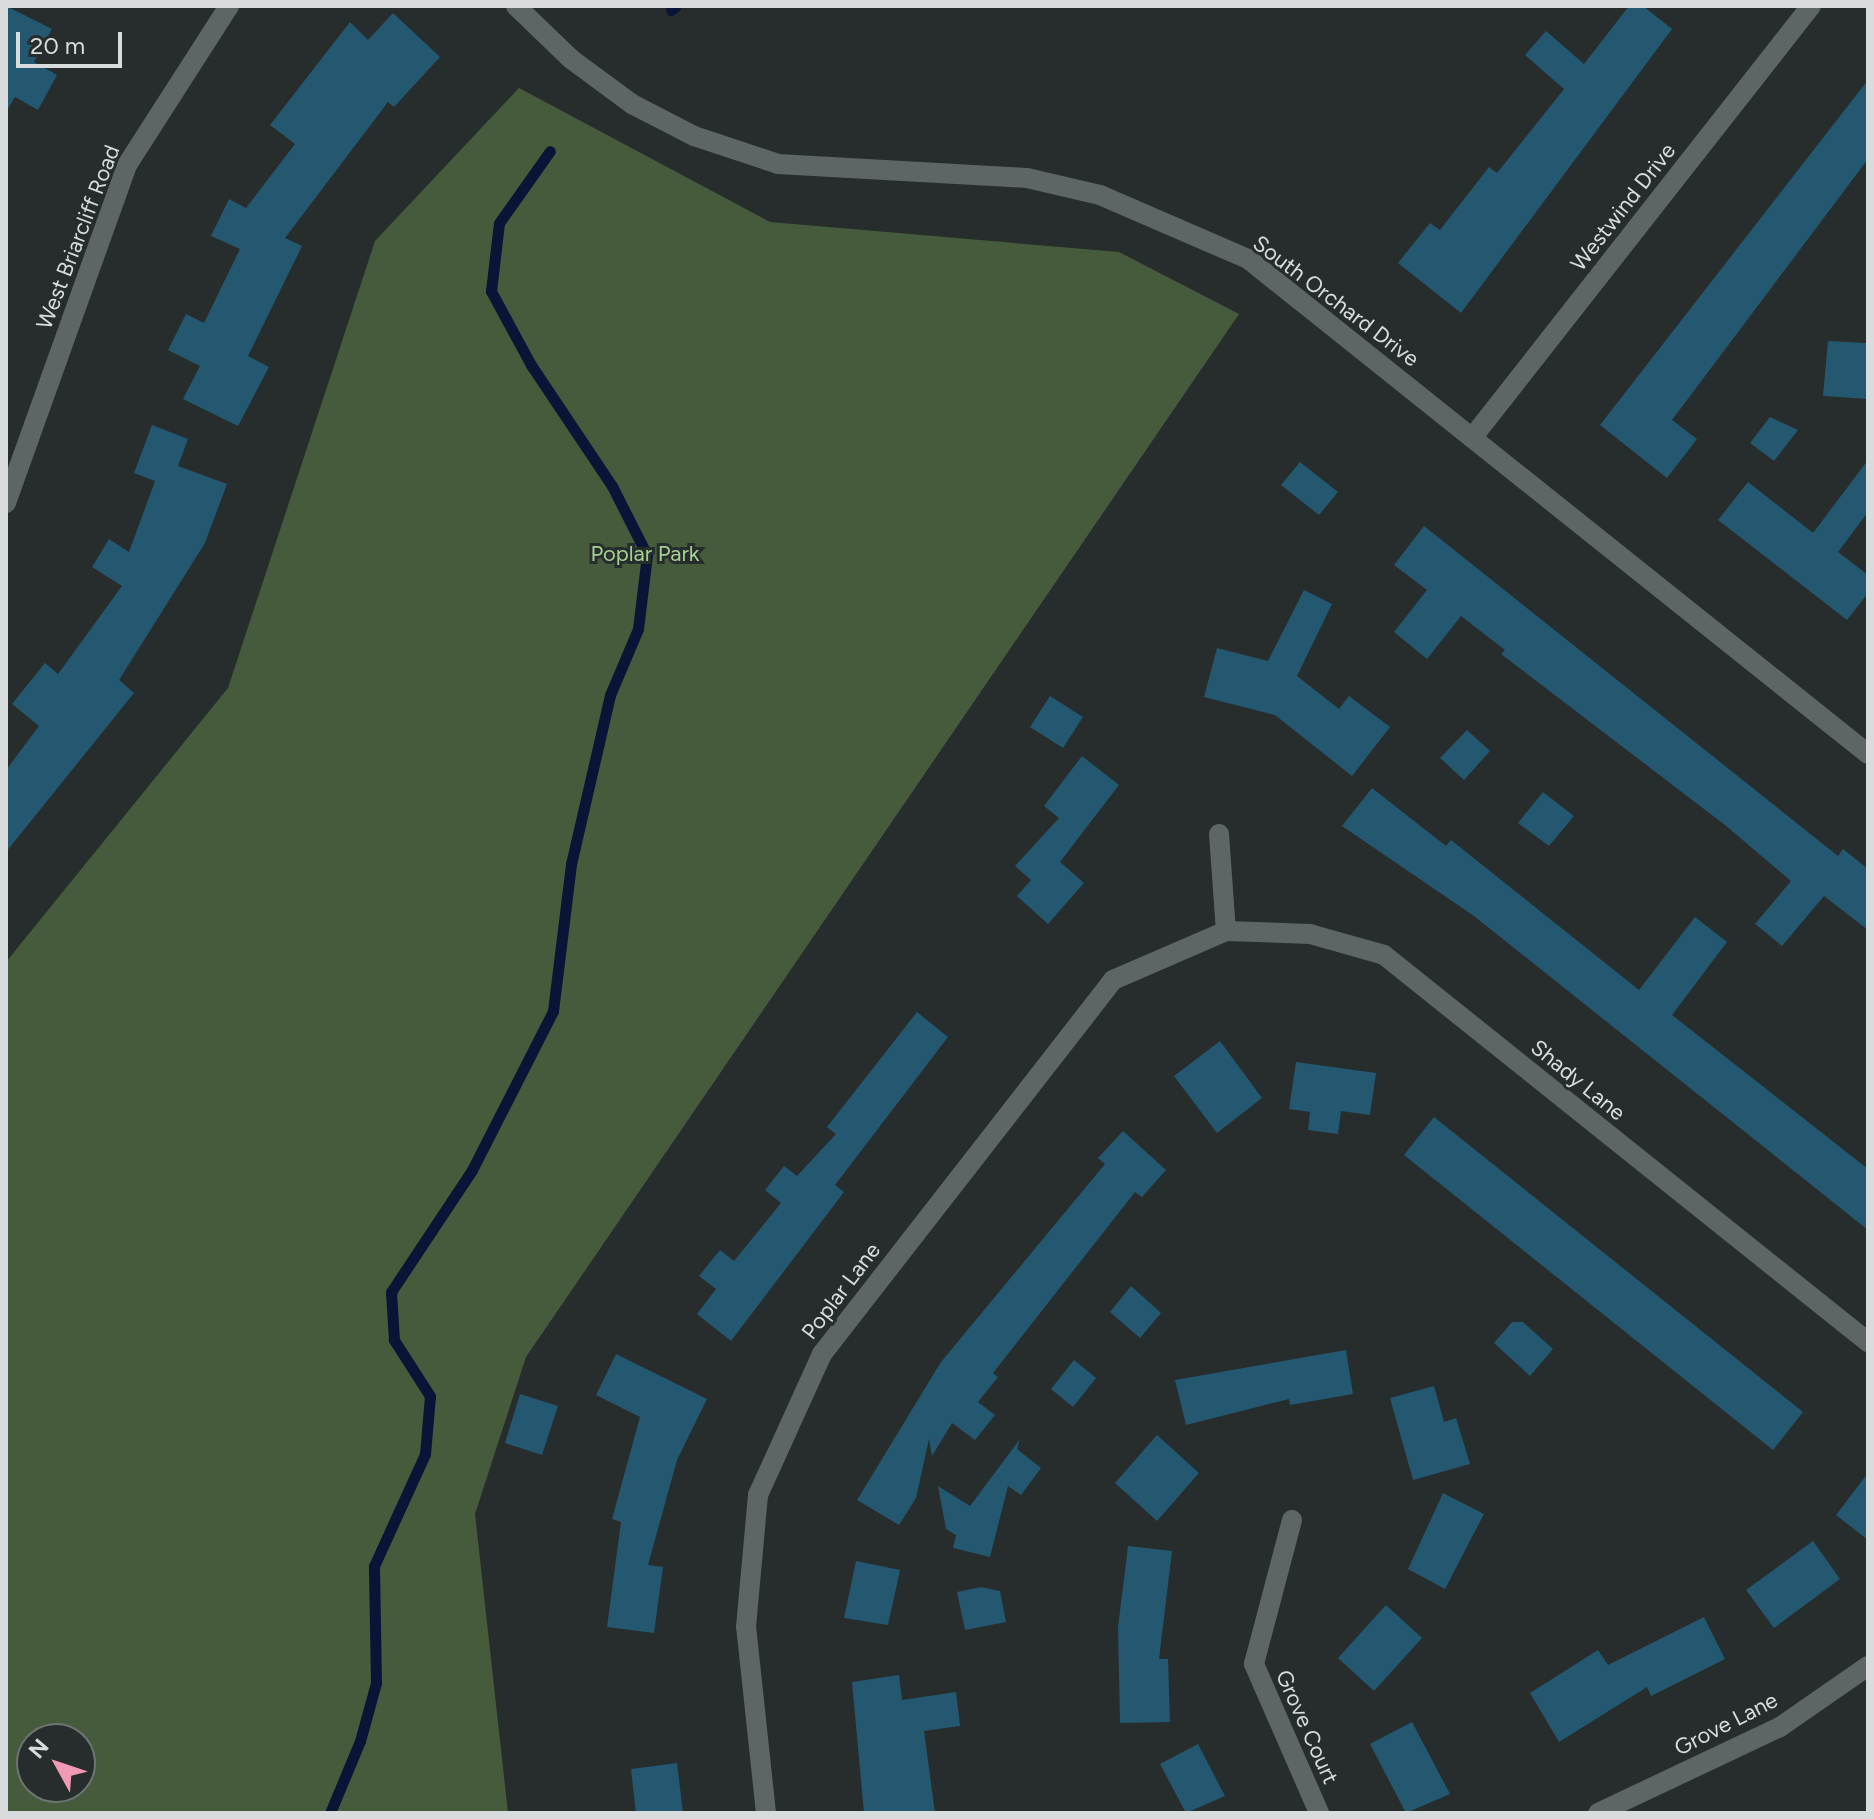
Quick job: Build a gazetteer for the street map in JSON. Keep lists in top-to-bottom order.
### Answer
{
  "streets": {
    "street": [
      "Westwind Drive",
      "West Briarcliff Road",
      "South Orchard Drive",
      "Shady Lane",
      "Poplar Lane",
      "Grove Lane",
      "Grove Court"
    ]
  },
  "crossings": [
    ["Westwind Drive", "South Orchard Drive"],
    ["Shady Lane", "Poplar Lane"]
  ],
  "parks": ["Poplar Park"],
  "scale_bar": "20 m",
  "north": "top left"
}
